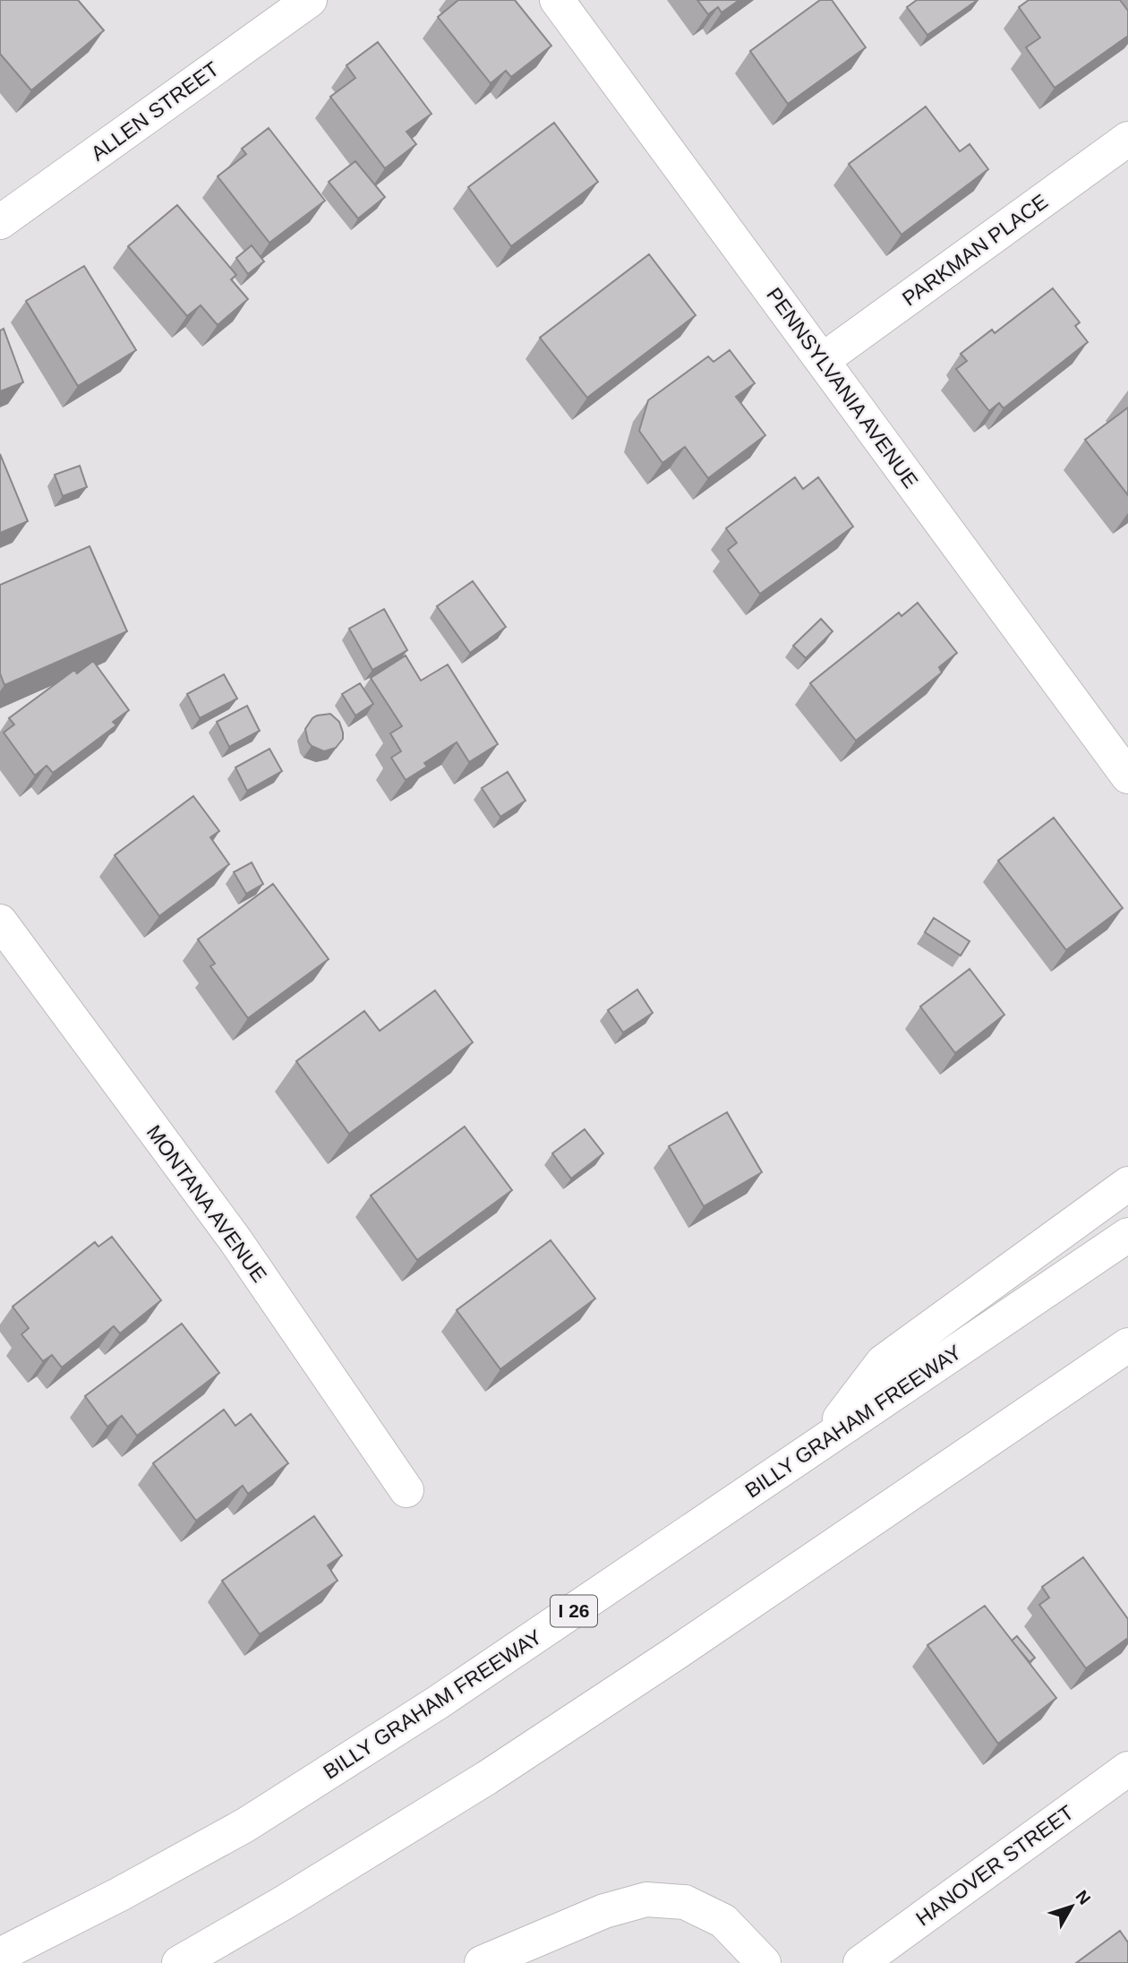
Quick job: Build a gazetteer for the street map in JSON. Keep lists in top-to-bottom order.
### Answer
{
  "streets": {
    "main road": [
      "ALLEN STREET",
      "PARKMAN PLACE",
      "PENNSYLVANIA AVENUE",
      "MONTANA AVENUE",
      "BILLY GRAHAM FREEWAY",
      "I 26",
      "HANOVER STREET"
    ]
  },
  "crossings": [
    ["PARKMAN PLACE", "PENNSYLVANIA AVENUE"]
  ],
  "north": "top right"
}
